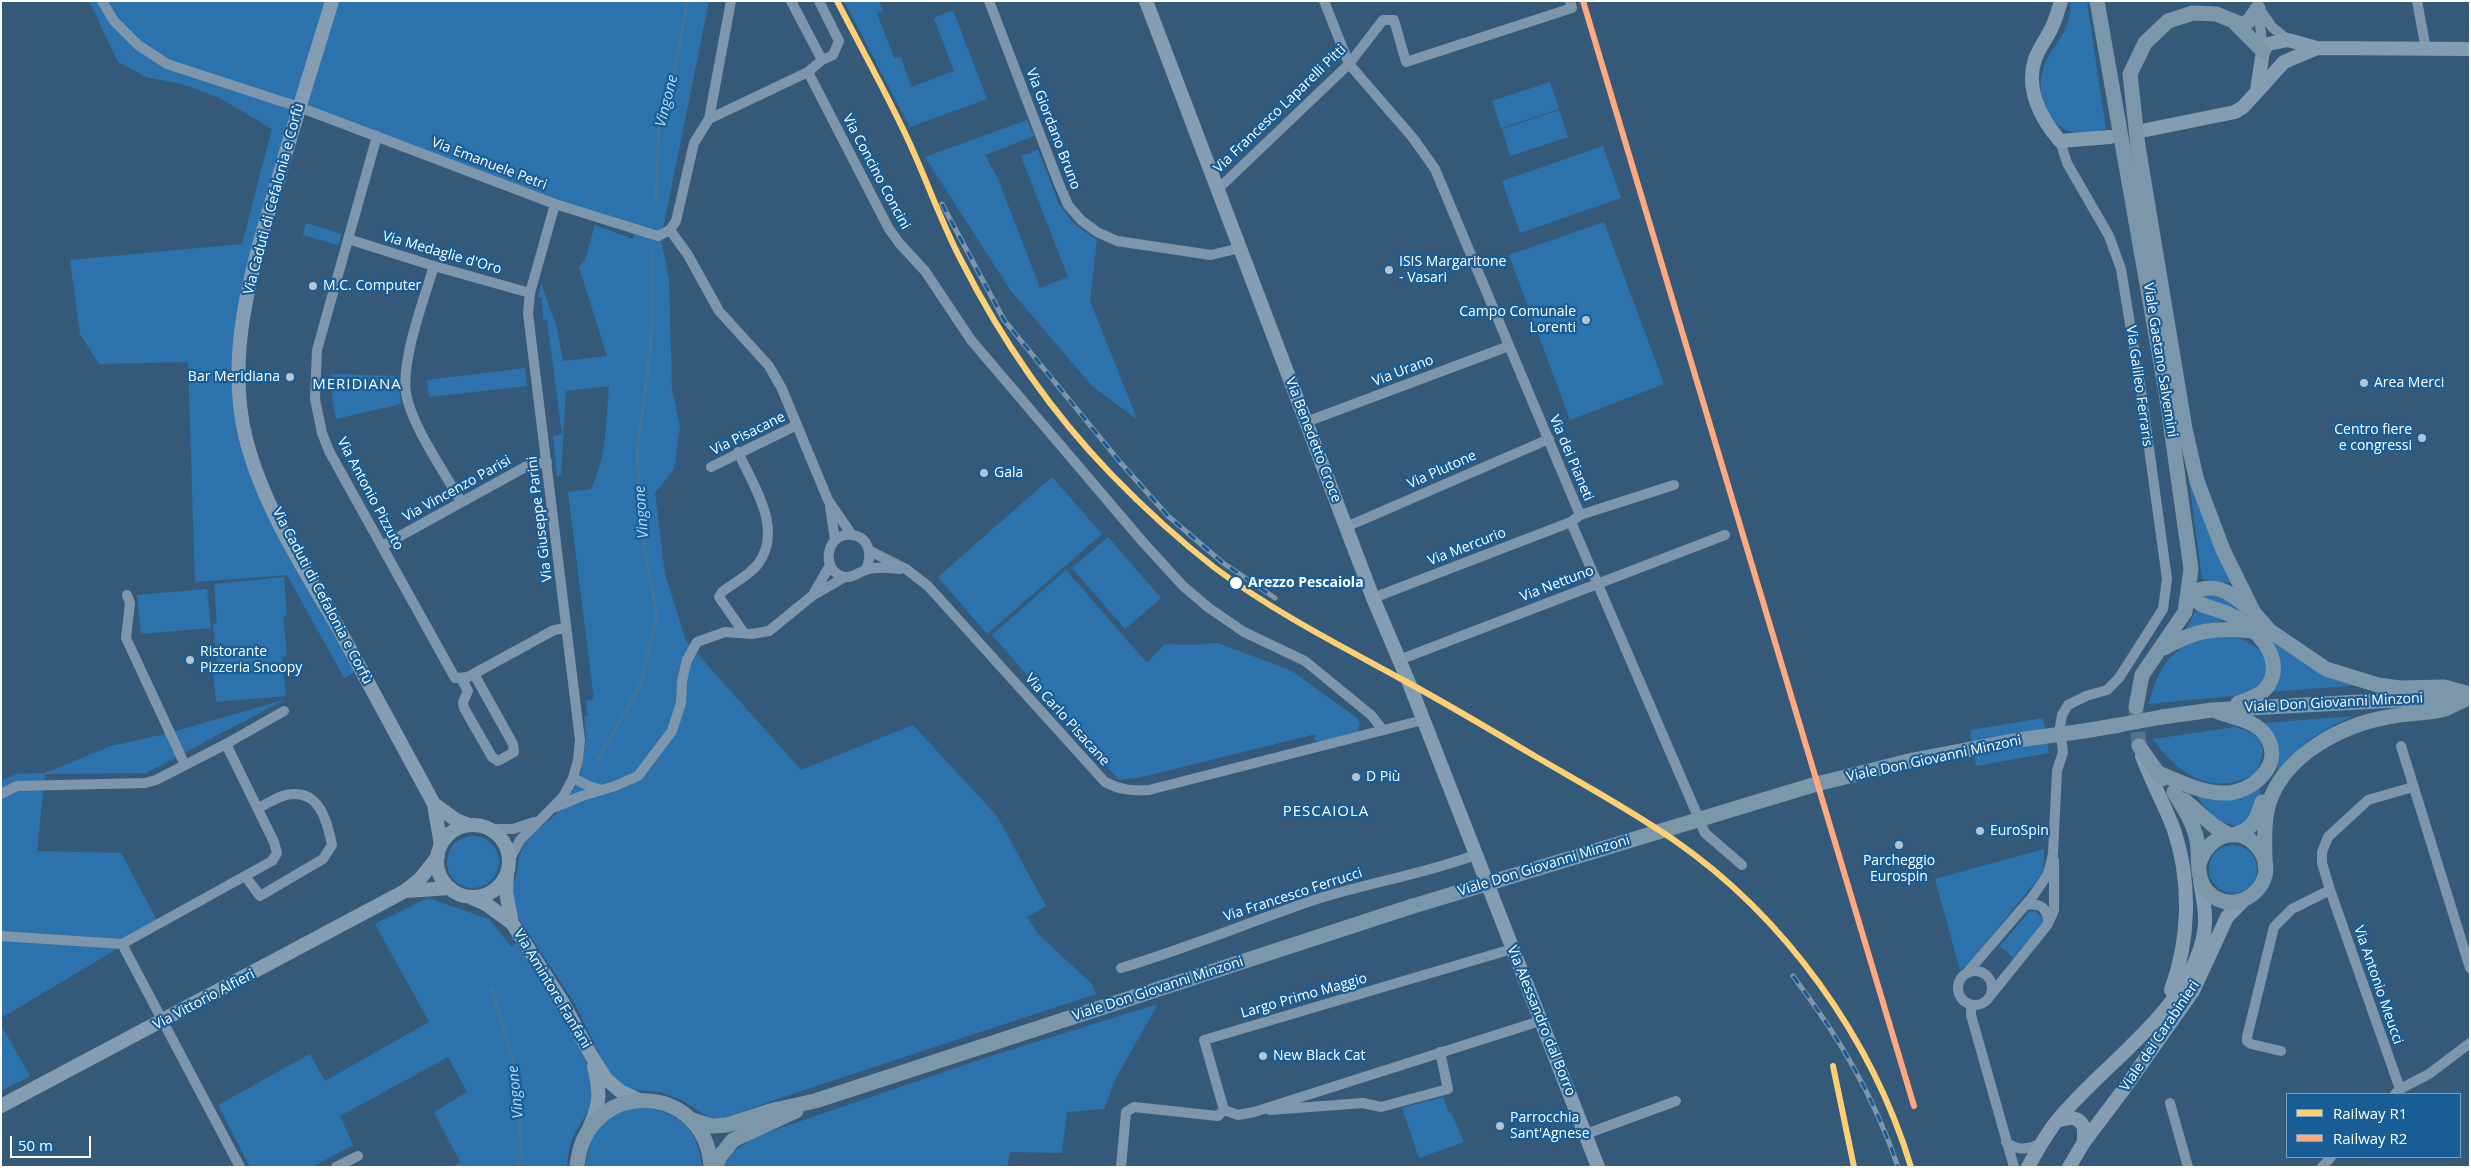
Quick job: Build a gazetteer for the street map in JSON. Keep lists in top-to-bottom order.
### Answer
{
  "streets": {
    "main road": ["Viale Gaetano Salvemini", "Viale Don Giovanni Minzoni"],
    "street": [
      "Via Francesco Laparelli Pitti",
      "Via Giordano Bruno",
      "Via Emanuele Petri",
      "Via Concino Concini",
      "Via Caduti di Cefalonia e Corfù",
      "Via Medaglie d'Oro",
      "Via Urano",
      "Via Galileo Ferraris",
      "Via Pisacane",
      "Via Benedetto Croce",
      "Via dei Pianeti",
      "Via Plutone",
      "Via Vincenzo Parisi",
      "Via Antonio Pizzuto",
      "Via Giuseppe Parini",
      "Via Mercurio",
      "Via Nettuno",
      "Via Carlo Pisacane",
      "Via Francesco Ferrucci",
      "Via Antonio Meucci",
      "Via Amintore Fanfani",
      "Largo Primo Maggio",
      "Via Vittorio Alfieri",
      "Via Alessandro dal Borro",
      "Viale dei Carabinieri"
    ]
  },
  "crossings": [
    ["Via Francesco Laparelli Pitti", "Via Benedetto Croce"],
    ["Via Francesco Laparelli Pitti", "Via dei Pianeti"],
    ["Via Giordano Bruno", "Via Benedetto Croce"],
    ["Via Emanuele Petri", "Via Caduti di Cefalonia e Corfù"],
    ["Via Emanuele Petri", "Via Antonio Pizzuto"],
    ["Via Emanuele Petri", "Via Giuseppe Parini"],
    ["Via Concino Concini", "Via Carlo Pisacane"],
    ["Via Caduti di Cefalonia e Corfù", "Via Giuseppe Parini"],
    ["Via Caduti di Cefalonia e Corfù", "Via Amintore Fanfani"],
    ["Via Caduti di Cefalonia e Corfù", "Via Vittorio Alfieri"],
    ["Via Medaglie d'Oro", "Via Antonio Pizzuto"],
    ["Via Medaglie d'Oro", "Via Giuseppe Parini"],
    ["Via Urano", "Via Benedetto Croce"],
    ["Via Urano", "Via dei Pianeti"],
    ["Via Benedetto Croce", "Via Plutone"],
    ["Via Benedetto Croce", "Via Mercurio"],
    ["Via Benedetto Croce", "Via Nettuno"],
    ["Via Benedetto Croce", "Via Carlo Pisacane"],
    ["Via Benedetto Croce", "Via Francesco Ferrucci"],
    ["Via Benedetto Croce", "Via Alessandro dal Borro"],
    ["Via dei Pianeti", "Via Plutone"],
    ["Via dei Pianeti", "Via Mercurio"],
    ["Via Vincenzo Parisi", "Via Antonio Pizzuto"],
    ["Via Vincenzo Parisi", "Via Giuseppe Parini"],
    ["Via Giuseppe Parini", "Via Amintore Fanfani"],
    ["Via Giuseppe Parini", "Via Vittorio Alfieri"],
    ["Via Amintore Fanfani", "Via Vittorio Alfieri"],
    ["Largo Primo Maggio", "Via Alessandro dal Borro"]
  ],
  "districts": ["MERIDIANA", "PESCAIOLA"],
  "water": ["Vingone"],
  "places": [
    "ISIS Margaritone - Vasari",
    "M.C. Computer",
    "Campo Comunale Lorenti",
    "Bar Meridiana",
    "Area Merci",
    "Centro fiere e congressi",
    "Gala",
    "Arezzo Pescaiola",
    "Ristorante Pizzeria Snoopy",
    "D Più",
    "EuroSpin",
    "Parcheggio Eurospin",
    "New Black Cat",
    "Parrocchia Sant'Agnese"
  ],
  "lines": ["rail line R1", "rail line R2"],
  "legend": ["Railway R1", "Railway R2"],
  "scale_bar": "50 m"
}
